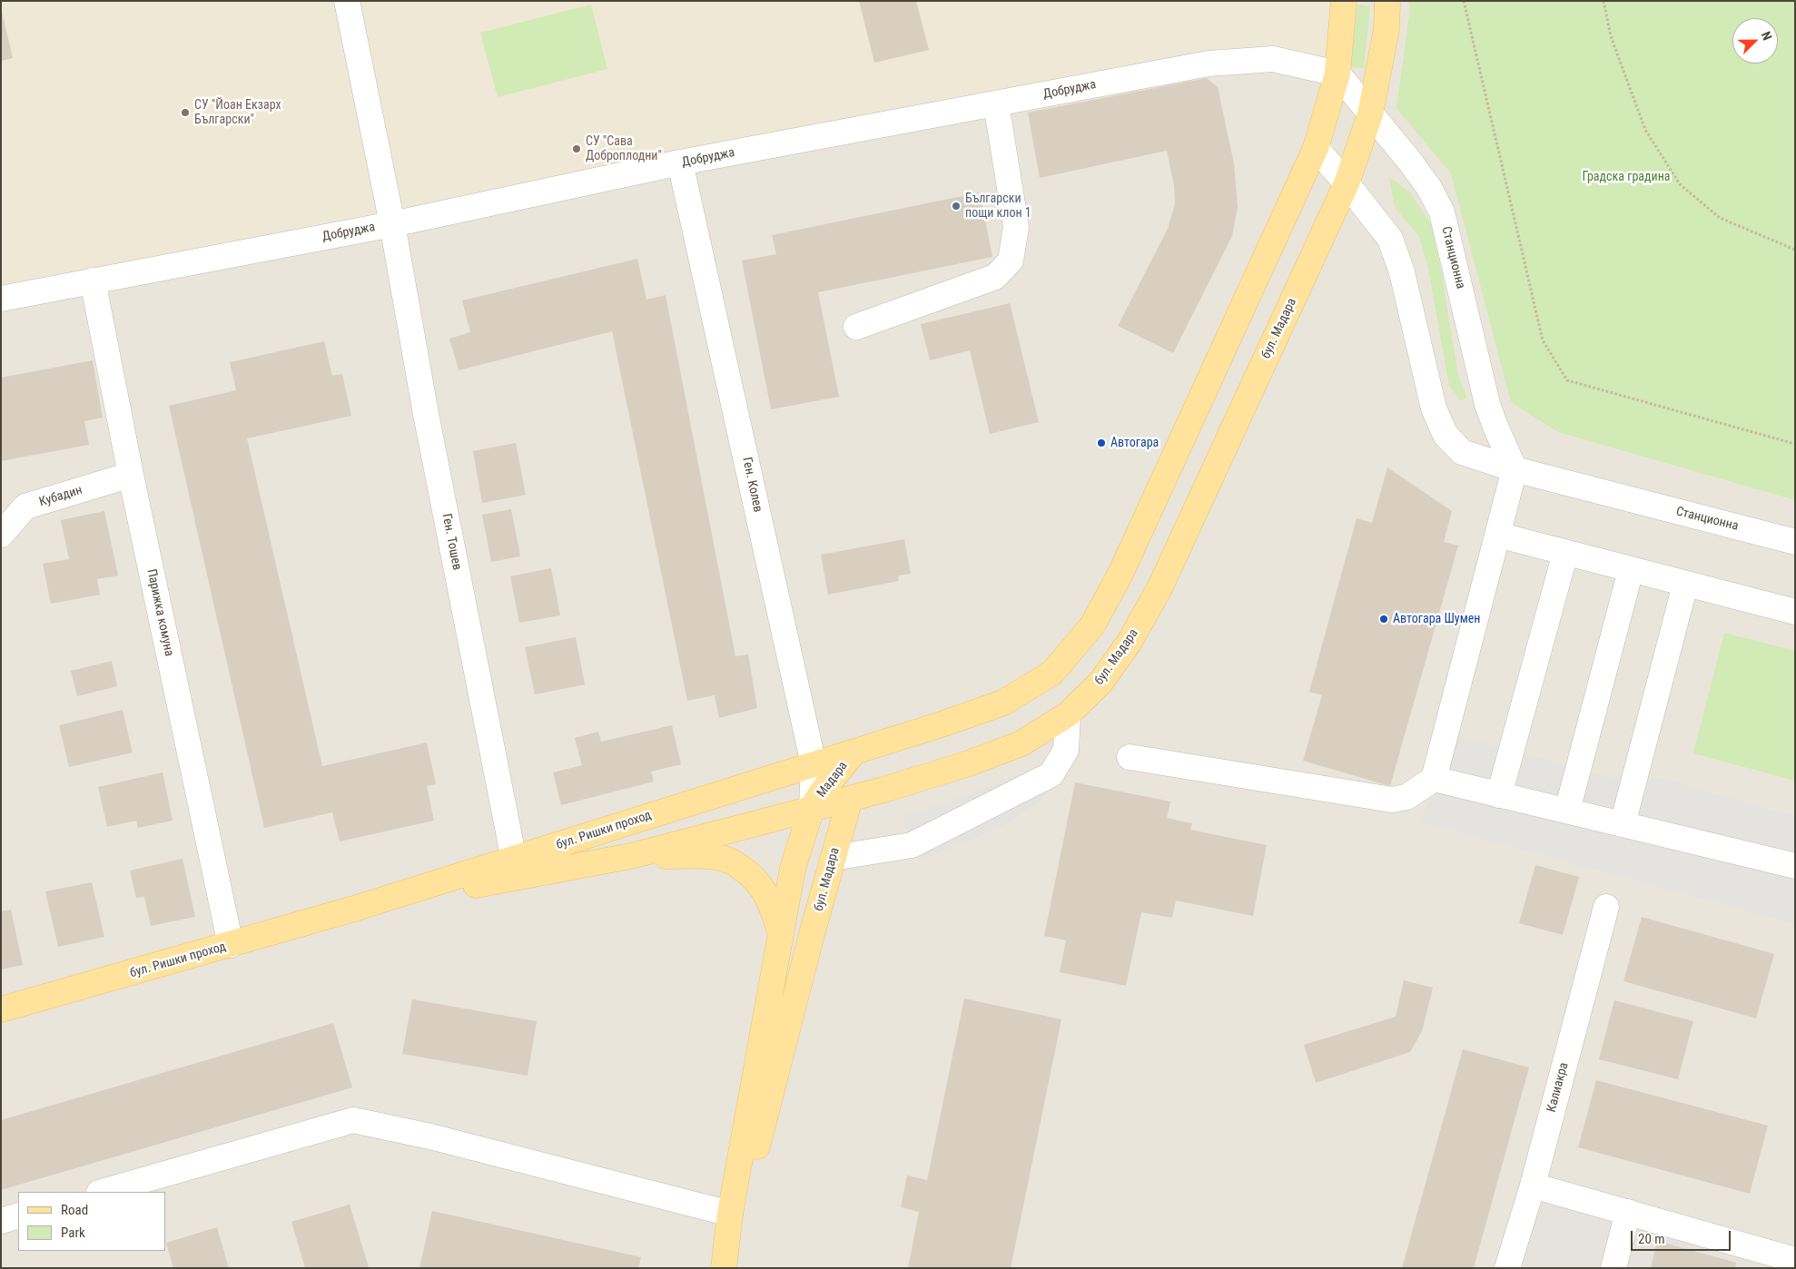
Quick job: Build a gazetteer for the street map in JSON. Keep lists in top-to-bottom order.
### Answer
{
  "streets": {
    "main road": ["бул. Мадара", "Мадара", "бул. Ришки проход"],
    "street": [
      "Добруджа",
      "Станционна",
      "Ген. Колев",
      "Кубадин",
      "Ген. Тошев",
      "Парижка комуна",
      "Калиакра"
    ]
  },
  "crossings": [
    ["Добруджа", "Станционна"],
    ["Добруджа", "Ген. Колев"],
    ["Добруджа", "Ген. Тошев"],
    ["Добруджа", "Парижка комуна"],
    ["Станционна", "бул. Мадара"],
    ["бул. Мадара", "Мадара"],
    ["бул. Мадара", "бул. Ришки проход"],
    ["Ген. Колев", "Мадара"],
    ["Ген. Колев", "бул. Ришки проход"],
    ["Кубадин", "Парижка комуна"],
    ["Ген. Тошев", "бул. Ришки проход"],
    ["Парижка комуна", "бул. Ришки проход"],
    ["Мадара", "бул. Ришки проход"]
  ],
  "parks": ["Градска градина"],
  "places": [
    "СУ \"Йоан Екзарх Български\"",
    "СУ \"Сава Доброплодни\"",
    "Български пощи клон 1",
    "Автогара",
    "Автогара Шумен"
  ],
  "legend": ["Road", "Park"],
  "scale_bar": "20 m",
  "north": "top right"
}
